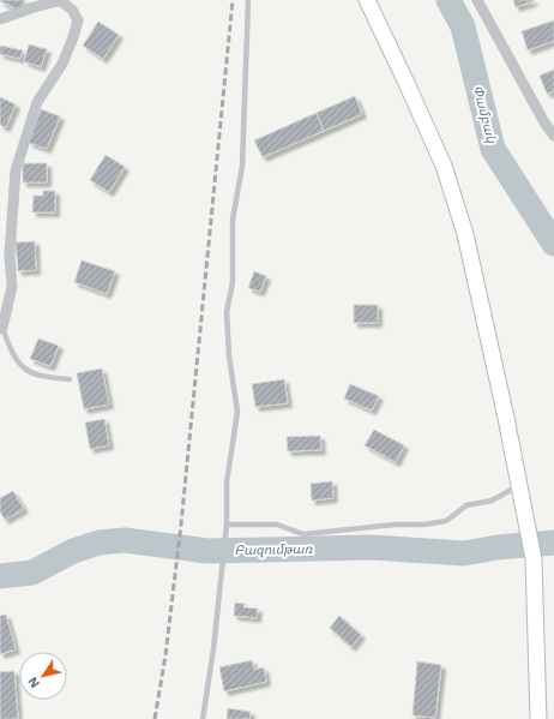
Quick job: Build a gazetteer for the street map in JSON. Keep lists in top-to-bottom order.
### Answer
{
  "water": ["Փամբակ", "Բազումթառ"],
  "north": "bottom left"
}
